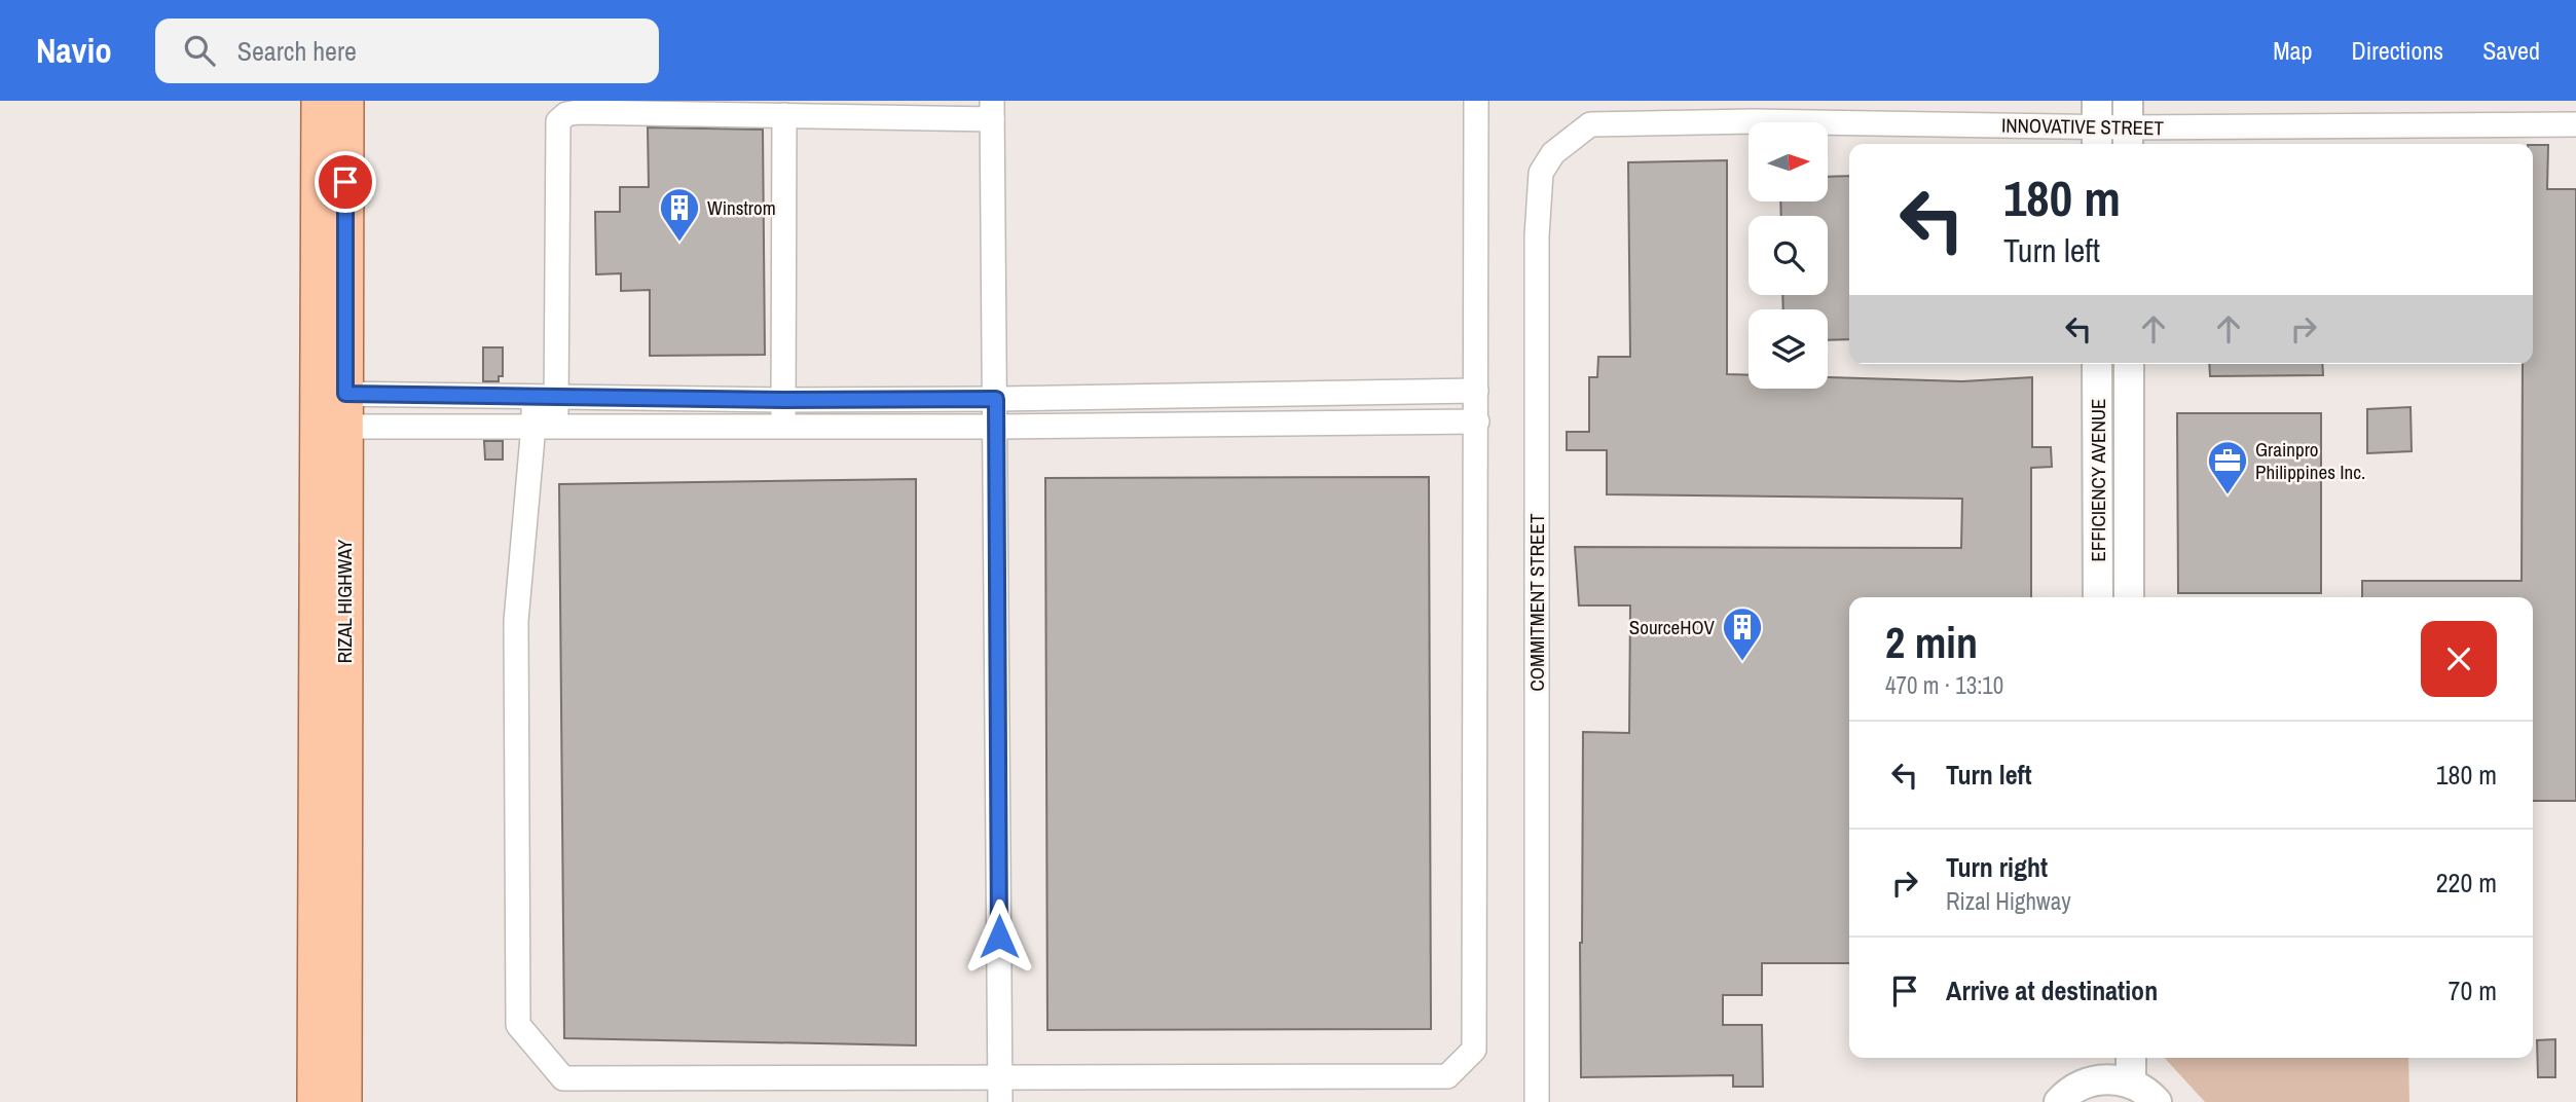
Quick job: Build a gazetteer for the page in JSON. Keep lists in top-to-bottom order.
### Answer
{
  "streets": {
    "main road": ["RIZAL HIGHWAY"],
    "street": ["INNOVATIVE STREET", "EFFICIENCY AVENUE", "COMMITMENT STREET"]
  },
  "crossings": [
    ["INNOVATIVE STREET", "COMMITMENT STREET"]
  ],
  "places": {
    "building": ["Winstrom", "SourceHOV"],
    "office": ["Grainpro Philippines Inc."]
  },
  "north": "right",
  "page": {
    "header": "Navio",
    "search": "Search here",
    "nav": ["Map", "Directions", "Saved"],
    "turn": ["180 m", "Turn left"],
    "heading": ["2 min", "470 m · 13:10"],
    "list": [
      {
        "name": "Turn left",
        "value": "180 m"
      },
      {
        "name": "Turn right",
        "note": "Rizal Highway",
        "value": "220 m"
      },
      {
        "name": "Arrive at destination",
        "value": "70 m"
      }
    ]
  }
}
